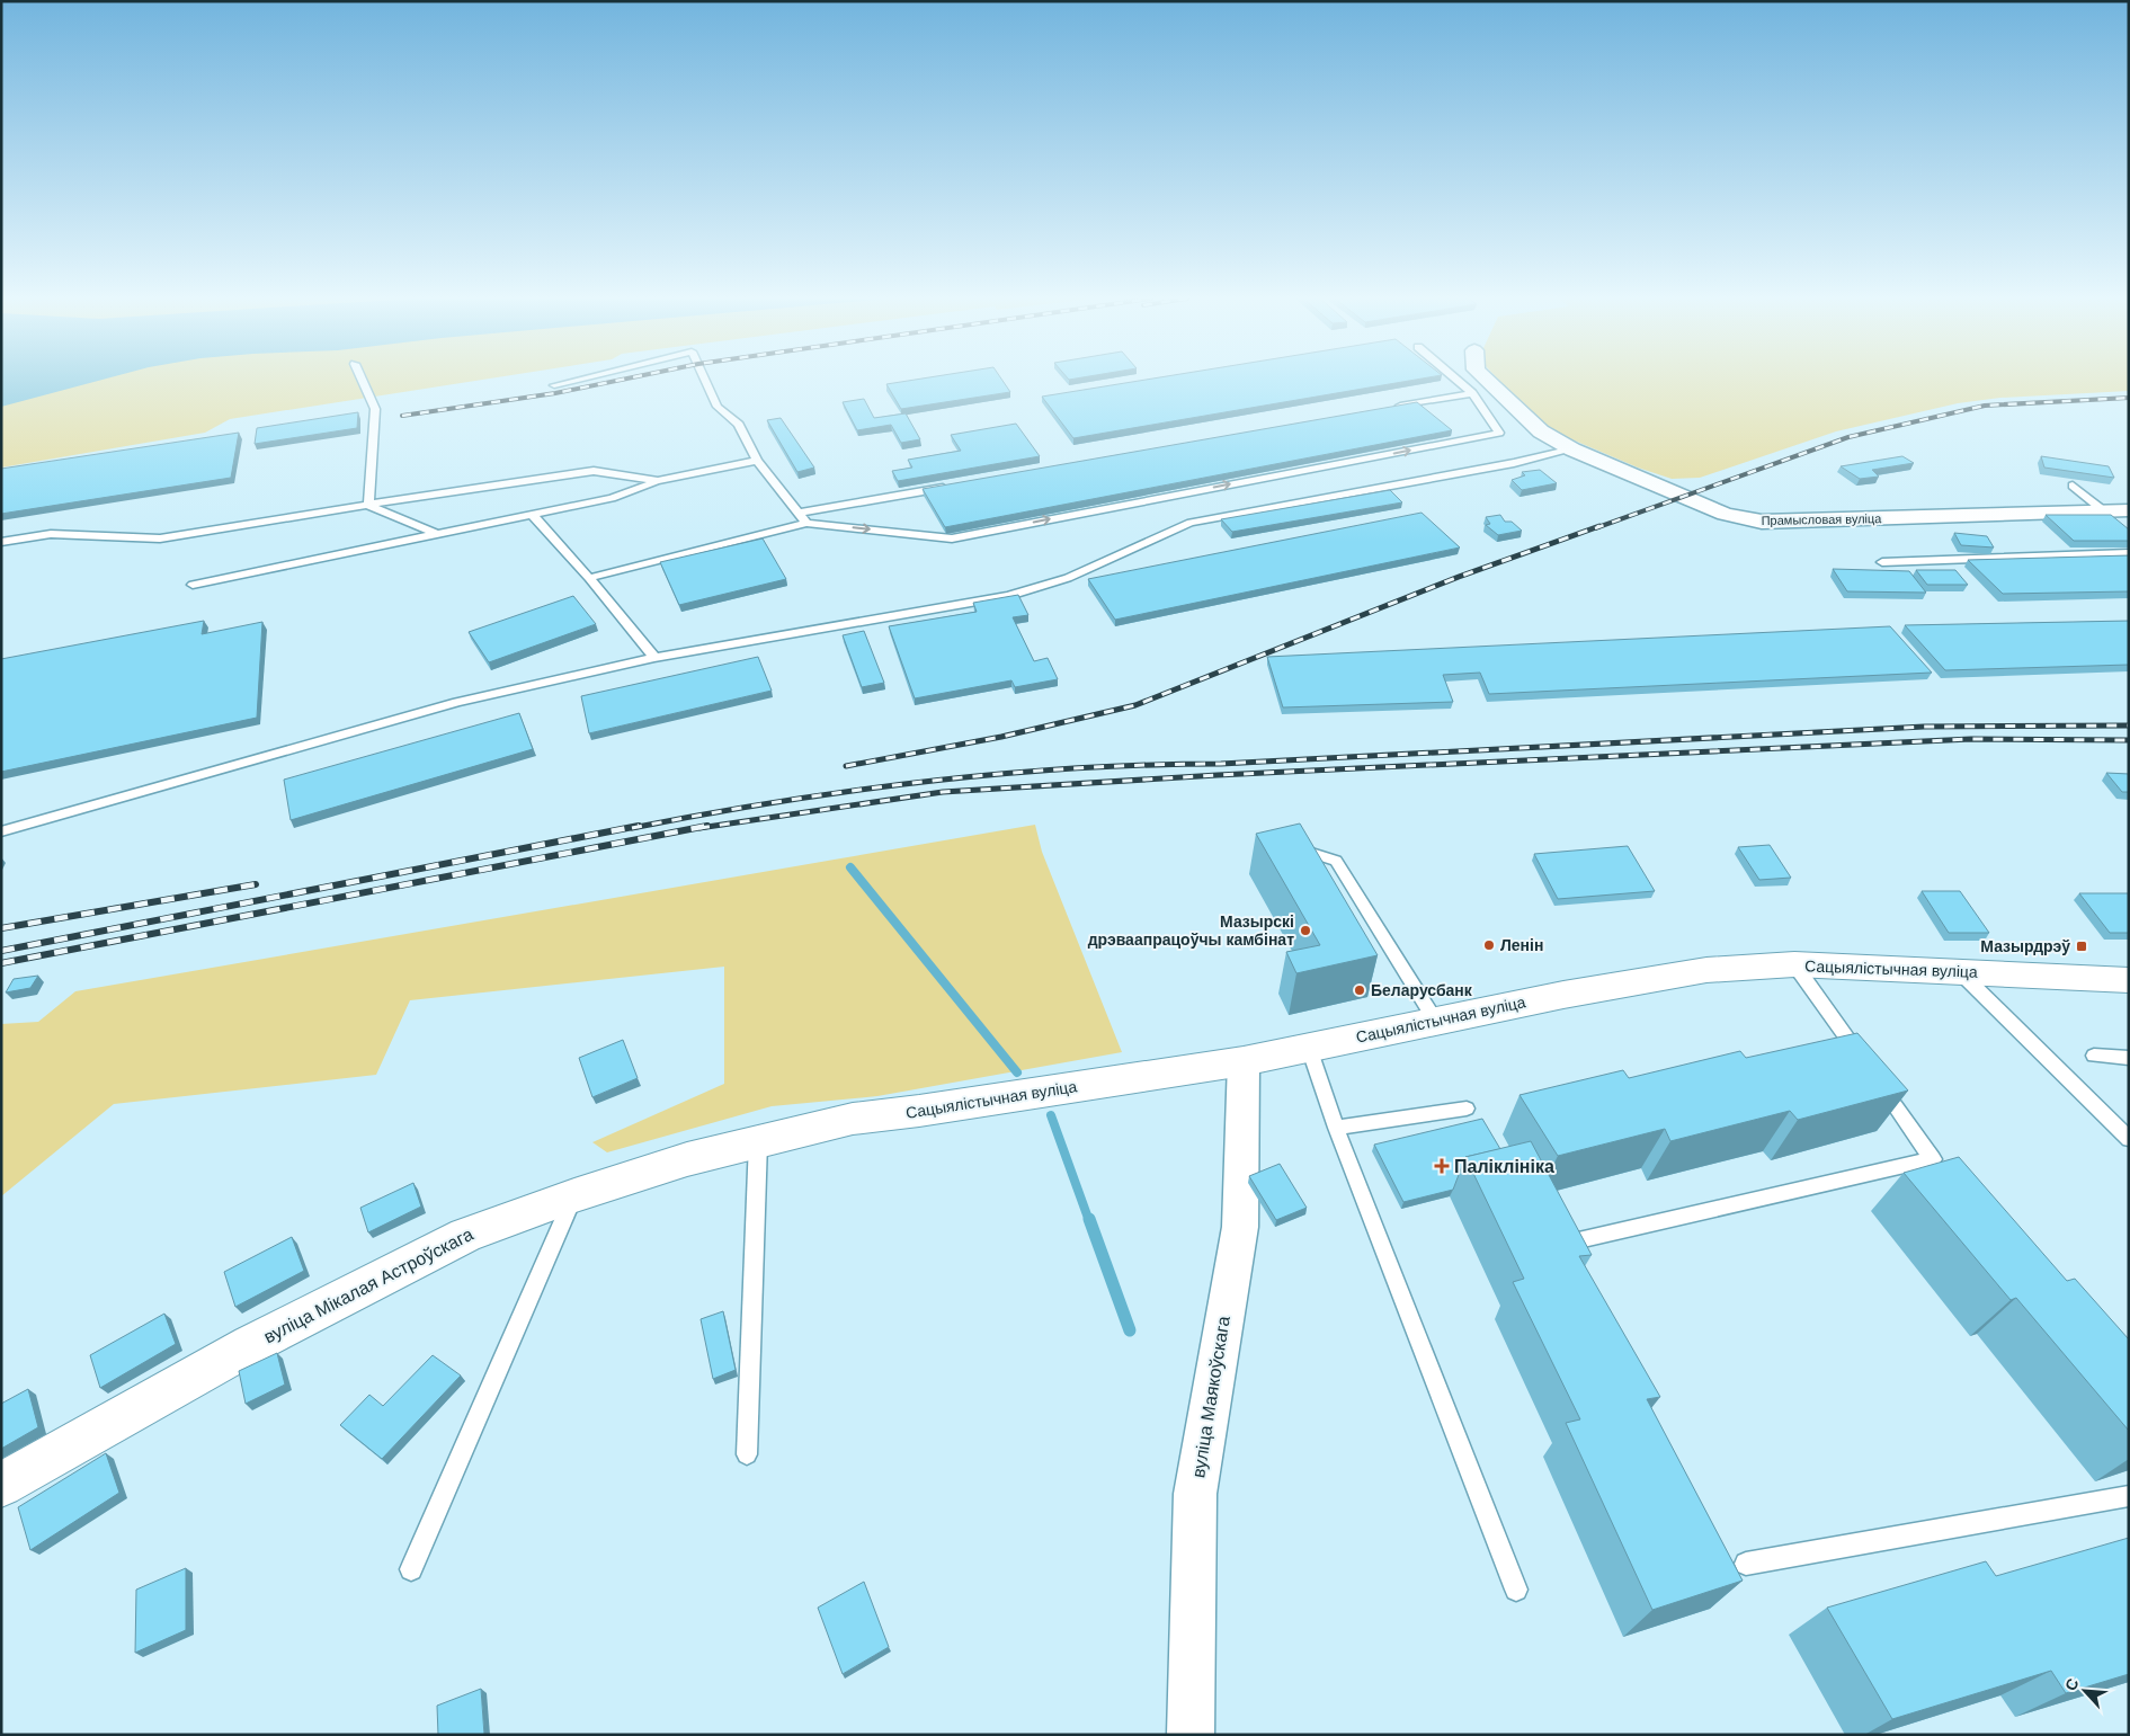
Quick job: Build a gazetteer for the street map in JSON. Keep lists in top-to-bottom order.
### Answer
{
  "streets": {
    "street": [
      "Прамысловая вуліца",
      "Сацыялістычная вуліца",
      "вуліца Мікалая Астроўскага",
      "вуліца Маякоўскага"
    ]
  },
  "crossings": [
    ["Сацыялістычная вуліца", "вуліца Мікалая Астроўскага"],
    ["Сацыялістычная вуліца", "вуліца Маякоўскага"]
  ],
  "places": {
    "other": ["Мазырскі дрэваапрацоўчы камбінат", "Ленін", "Беларусбанк"],
    "transit": ["Мазырдрэў"],
    "health": ["Паліклініка"]
  },
  "north": "top left"
}
